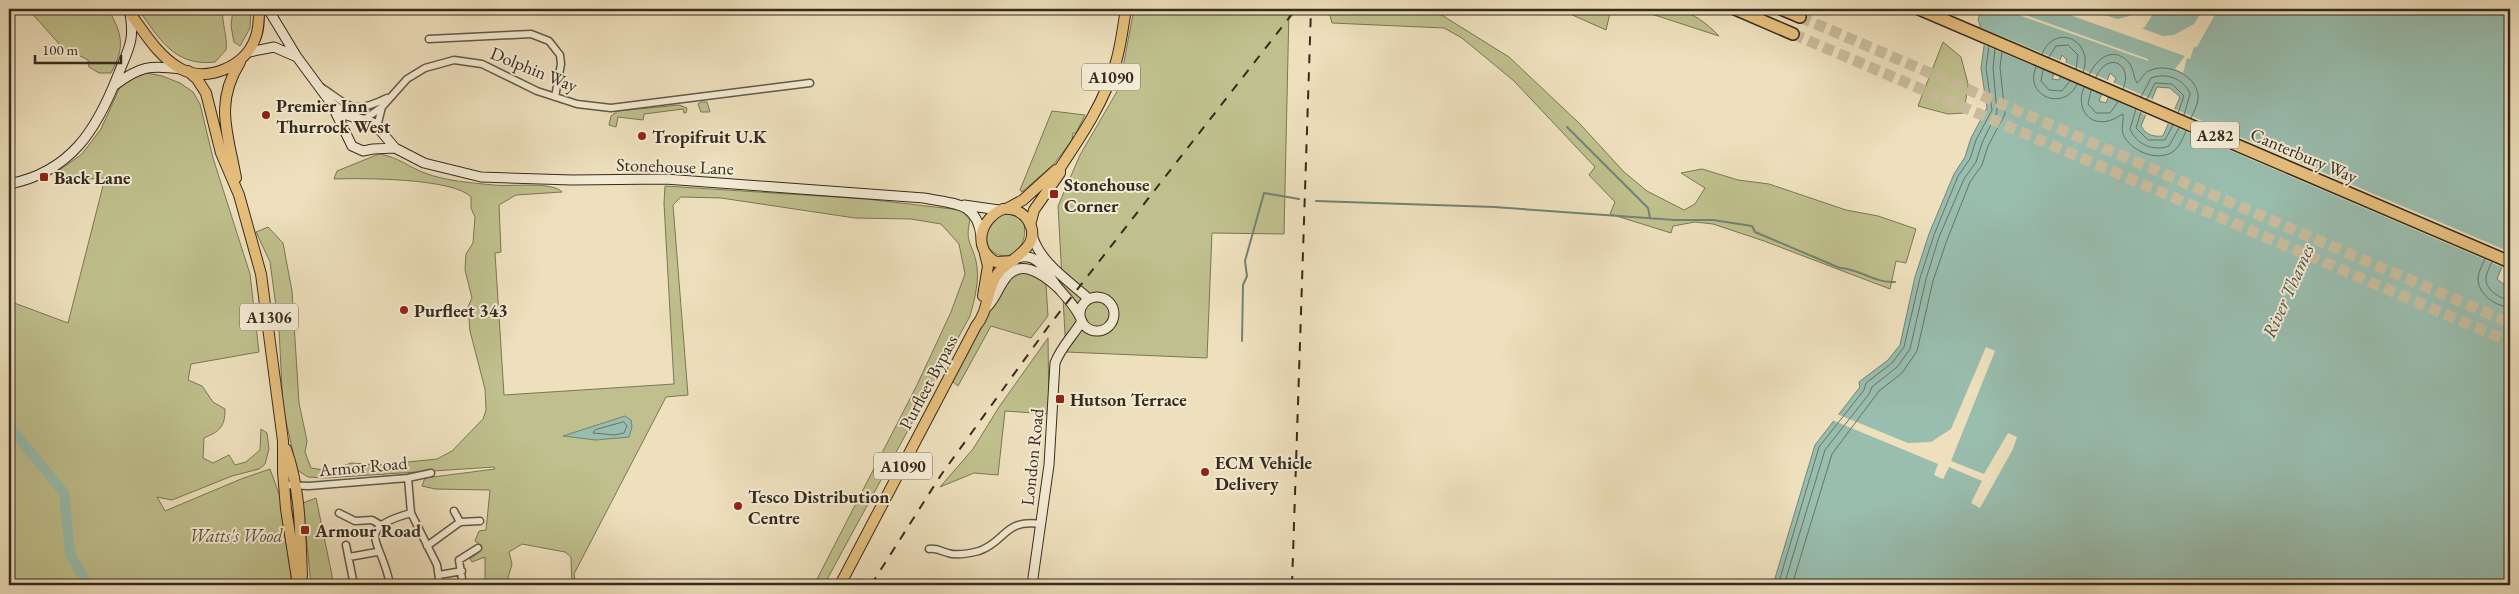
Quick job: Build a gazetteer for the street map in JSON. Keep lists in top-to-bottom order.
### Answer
{
  "streets": {
    "highway": ["A282", "Canterbury Way"],
    "main road": ["A1090", "A1306", "Purfleet Bypass"],
    "street": [
      "Dolphin Way",
      "Stonehouse Lane",
      "London Road",
      "Armor Road"
    ]
  },
  "crossings": [
    ["Dolphin Way", "Stonehouse Lane"],
    ["A1090", "Stonehouse Lane"],
    ["A1090", "Purfleet Bypass"],
    ["Stonehouse Lane", "Purfleet Bypass"],
    ["A1306", "Armor Road"]
  ],
  "water": ["River Thames"],
  "parks": ["Watts's Wood"],
  "places": {
    "other": [
      "Premier Inn Thurrock West",
      "Tropifruit U.K",
      "Purfleet 343",
      "ECM Vehicle Delivery",
      "Tesco Distribution Centre"
    ],
    "transit": [
      "Back Lane",
      "Stonehouse Corner",
      "Hutson Terrace",
      "Armour Road"
    ]
  },
  "scale_bar": "100 m"
}
